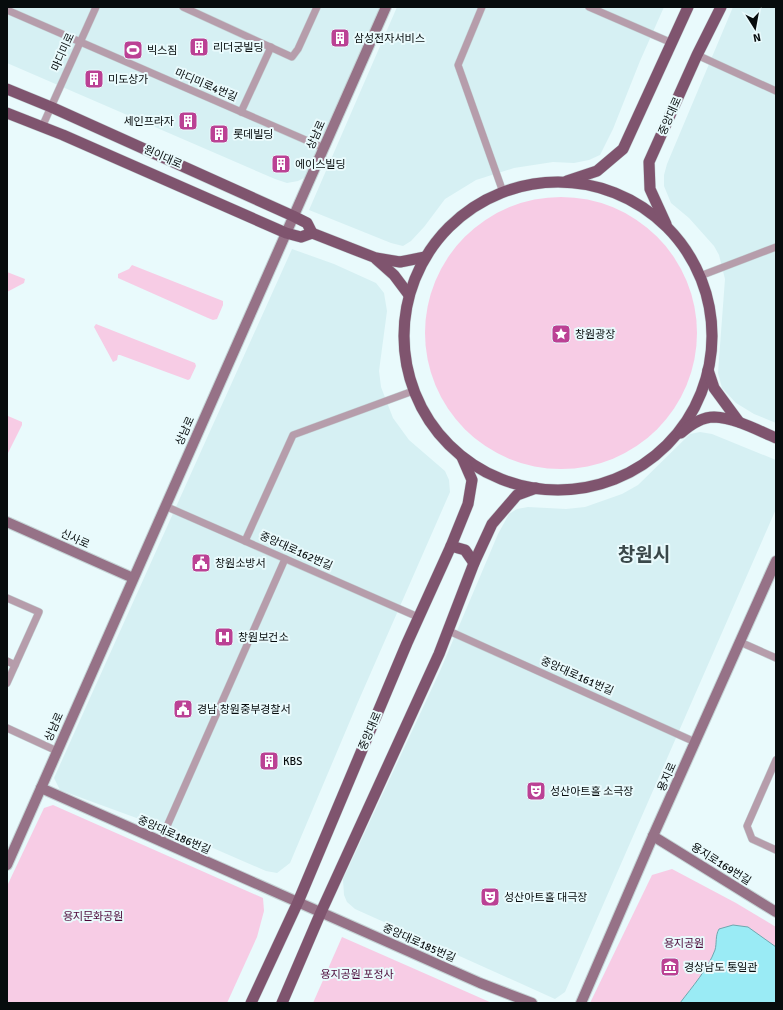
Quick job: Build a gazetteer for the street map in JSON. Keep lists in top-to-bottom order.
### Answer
{
  "streets": {
    "main road": [
      "중앙대로",
      "상남로",
      "원이대로",
      "신사로",
      "용지로",
      "중앙대로186번길",
      "용지로169번길",
      "중앙대로185번길"
    ],
    "street": [
      "마디미로",
      "마디미로4번길",
      "중앙대로162번길",
      "중앙대로161번길"
    ]
  },
  "crossings": [
    ["마디미로", "마디미로4번길"],
    ["마디미로", "원이대로"],
    ["마디미로4번길", "상남로"],
    ["중앙대로", "중앙대로162번길"],
    ["중앙대로", "중앙대로186번길"],
    ["중앙대로", "중앙대로185번길"],
    ["상남로", "원이대로"],
    ["상남로", "신사로"],
    ["상남로", "중앙대로162번길"],
    ["상남로", "중앙대로186번길"],
    ["중앙대로161번길", "용지로"],
    ["용지로", "용지로169번길"],
    ["중앙대로186번길", "중앙대로185번길"]
  ],
  "districts": ["창원시"],
  "parks": ["용지문화공원", "용지공원", "용지공원 포정사"],
  "places": {
    "building": [
      "삼성전자서비스",
      "리더궁빌딩",
      "미도상가",
      "세인프라자",
      "롯데빌딩",
      "에이스빌딩",
      "KBS"
    ],
    "sports": ["빅스짐"],
    "place": ["창원광장"],
    "public building": ["창원소방서", "경남 창원중부경찰서"],
    "hospital": ["창원보건소"],
    "theatre": ["성산아트홀 소극장", "성산아트홀 대극장"],
    "museum": ["경상남도 통일관"]
  },
  "north": "bottom"
}
